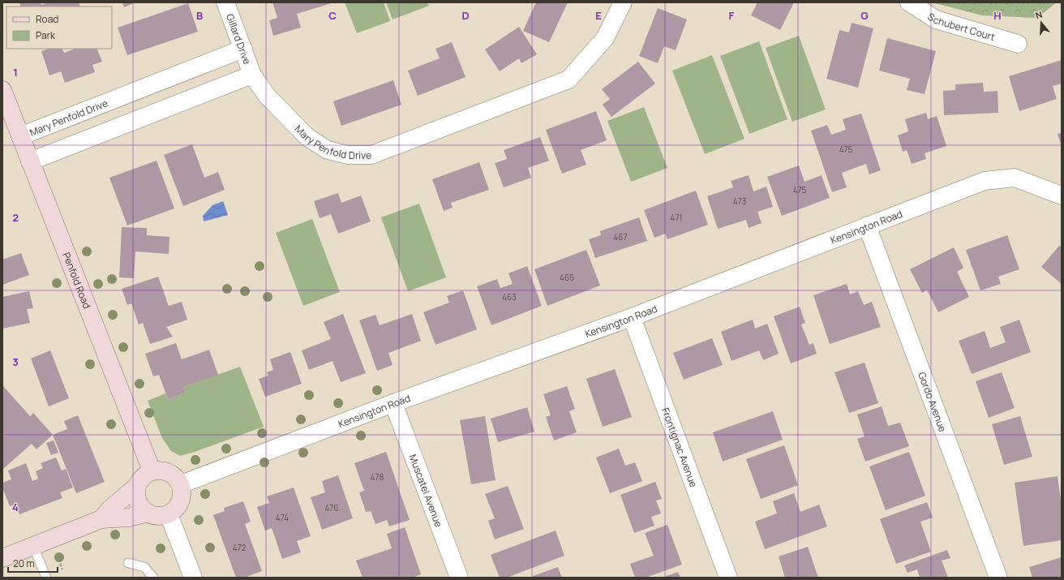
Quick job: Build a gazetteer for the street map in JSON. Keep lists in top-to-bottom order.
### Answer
{
  "streets": {
    "main road": ["Penfold Road"],
    "street": [
      "Schubert Court",
      "Gillard Drive",
      "Mary Penfold Drive",
      "Kensington Road",
      "Gordo Avenue",
      "Frontignac Avenue",
      "Muscatel Avenue"
    ]
  },
  "crossings": [
    ["Gillard Drive", "Mary Penfold Drive"],
    ["Mary Penfold Drive", "Penfold Road"],
    ["Kensington Road", "Penfold Road"],
    ["Kensington Road", "Gordo Avenue"],
    ["Kensington Road", "Frontignac Avenue"],
    ["Kensington Road", "Muscatel Avenue"]
  ],
  "house_numbers": [
    "475",
    "475",
    "473",
    "471",
    "467",
    "465",
    "463",
    "478",
    "476",
    "474",
    "472"
  ],
  "legend": ["Road", "Park"],
  "scale_bar": "20 m",
  "north": "top",
  "grid": {
    "columns": [
      "B",
      "C",
      "D",
      "E",
      "F",
      "G",
      "H"
    ],
    "rows": [
      "1",
      "2",
      "3",
      "4"
    ]
  }
}
